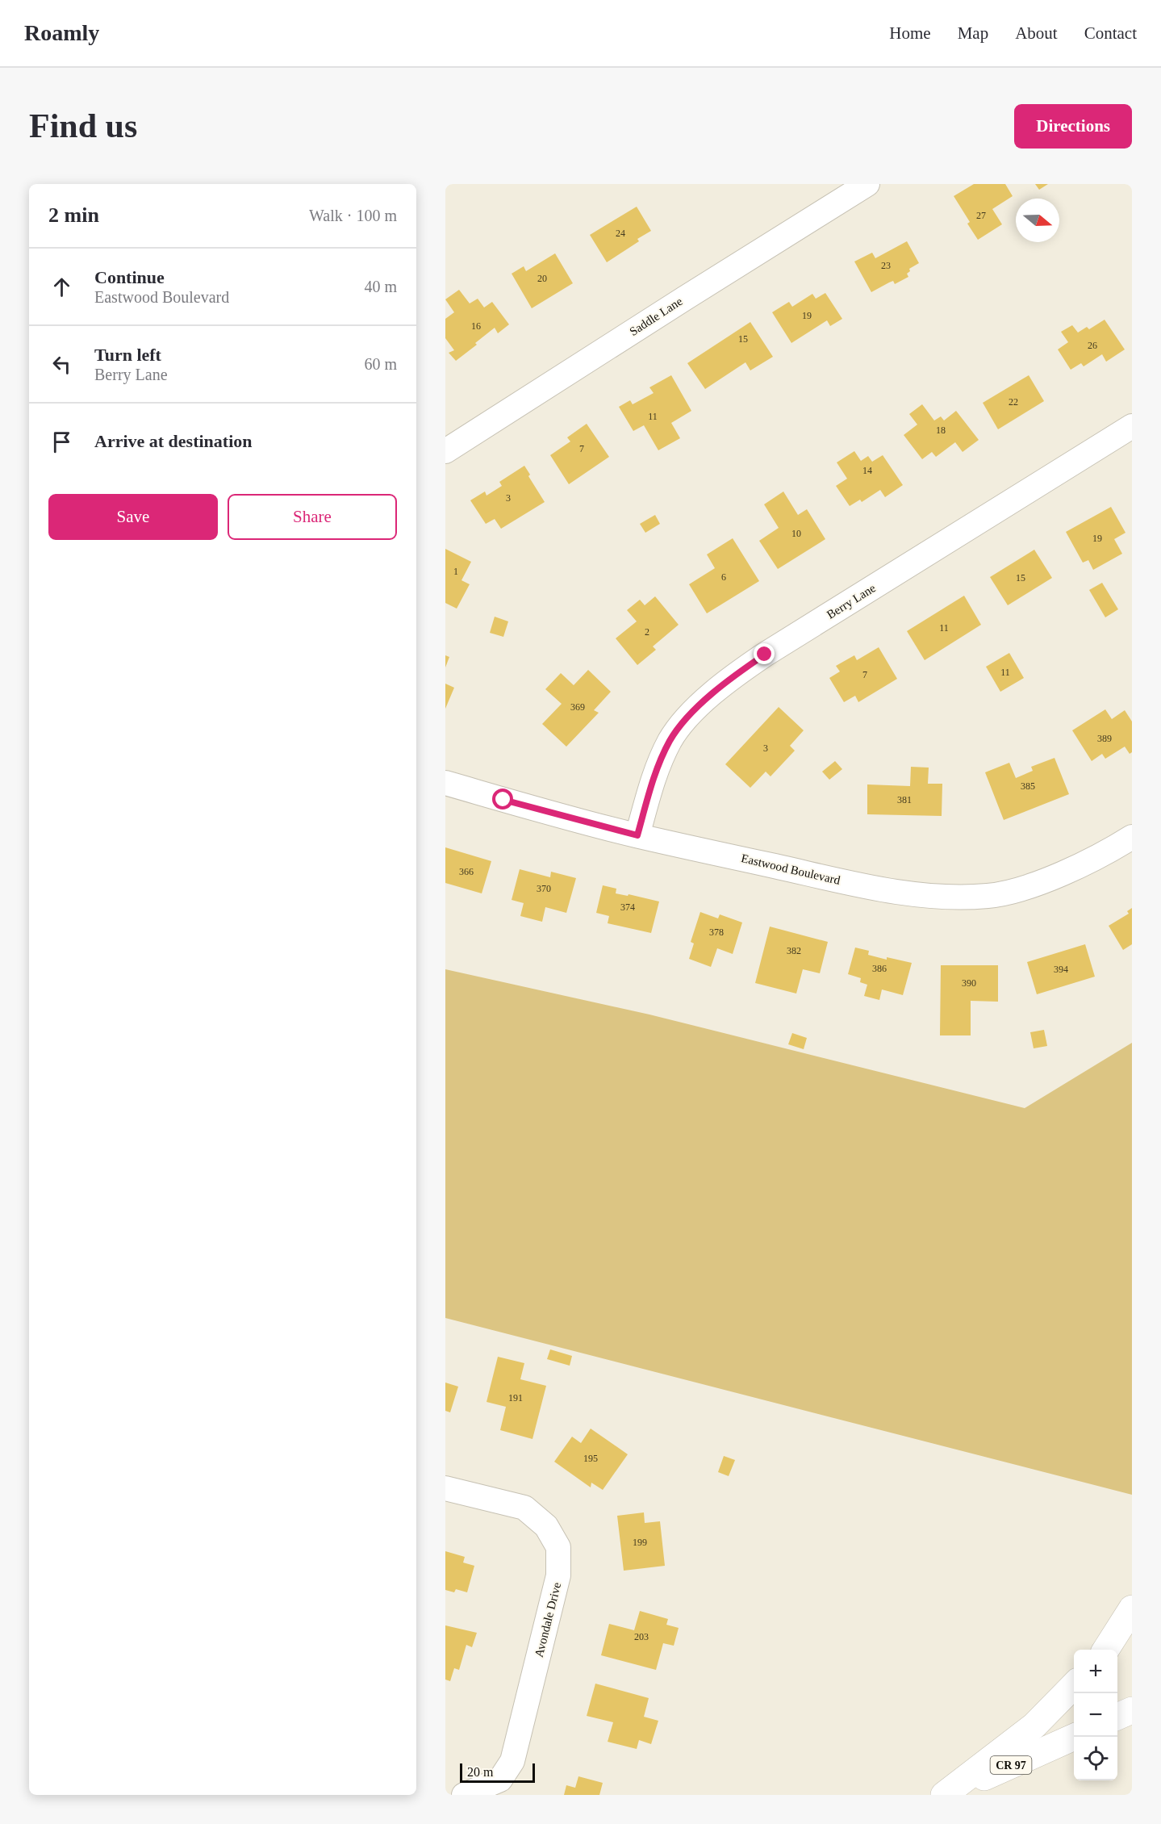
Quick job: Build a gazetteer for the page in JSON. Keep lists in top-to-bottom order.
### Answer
{
  "streets": {
    "highway": ["CR 97"],
    "street": [
      "Saddle Lane",
      "Berry Lane",
      "Eastwood Boulevard",
      "Avondale Drive"
    ]
  },
  "crossings": [
    ["Berry Lane", "Eastwood Boulevard"]
  ],
  "house_numbers": [
    "27",
    "24",
    "23",
    "20",
    "19",
    "16",
    "15",
    "26",
    "22",
    "11",
    "18",
    "7",
    "14",
    "3",
    "10",
    "19",
    "1",
    "6",
    "15",
    "11",
    "2",
    "11",
    "7",
    "369",
    "389",
    "3",
    "385",
    "381",
    "366",
    "370",
    "374",
    "378",
    "382",
    "386",
    "394",
    "390",
    "191",
    "195",
    "199",
    "203"
  ],
  "scale_bar": "20 m",
  "north": "right",
  "page": {
    "header": "Roamly",
    "nav": [
      "Home",
      "Map",
      "About",
      "Contact"
    ],
    "buttons": [
      "Directions",
      ["Save", "Share"]
    ],
    "title": "Find us",
    "heading": ["2 min", "Walk · 100 m"],
    "list": [
      ["Continue", "Eastwood Boulevard", "40 m"],
      ["Turn left", "Berry Lane", "60 m"],
      "Arrive at destination"
    ],
    "map_buttons": ["+", "−"],
    "scale": "20 m"
  }
}
